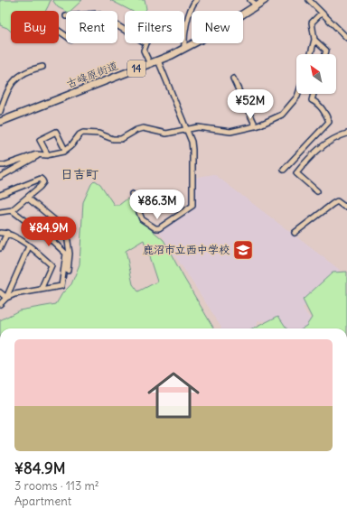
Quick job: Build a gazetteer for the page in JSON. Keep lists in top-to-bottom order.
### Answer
{
  "streets": {
    "main road": ["14", "古峰原街道"]
  },
  "districts": ["日吉町"],
  "places": {
    "school or university": ["鹿沼市立西中学校"]
  },
  "north": "top left",
  "page": {
    "chip": [
      "Buy",
      "Rent",
      "Filters",
      "New"
    ],
    "price": ["¥52M", "¥86.3M", "¥84.9M"],
    "list": [
      {
        "name": "¥84.9M",
        "note": "3 rooms · 113 m² · Apartment"
      }
    ]
  }
}
